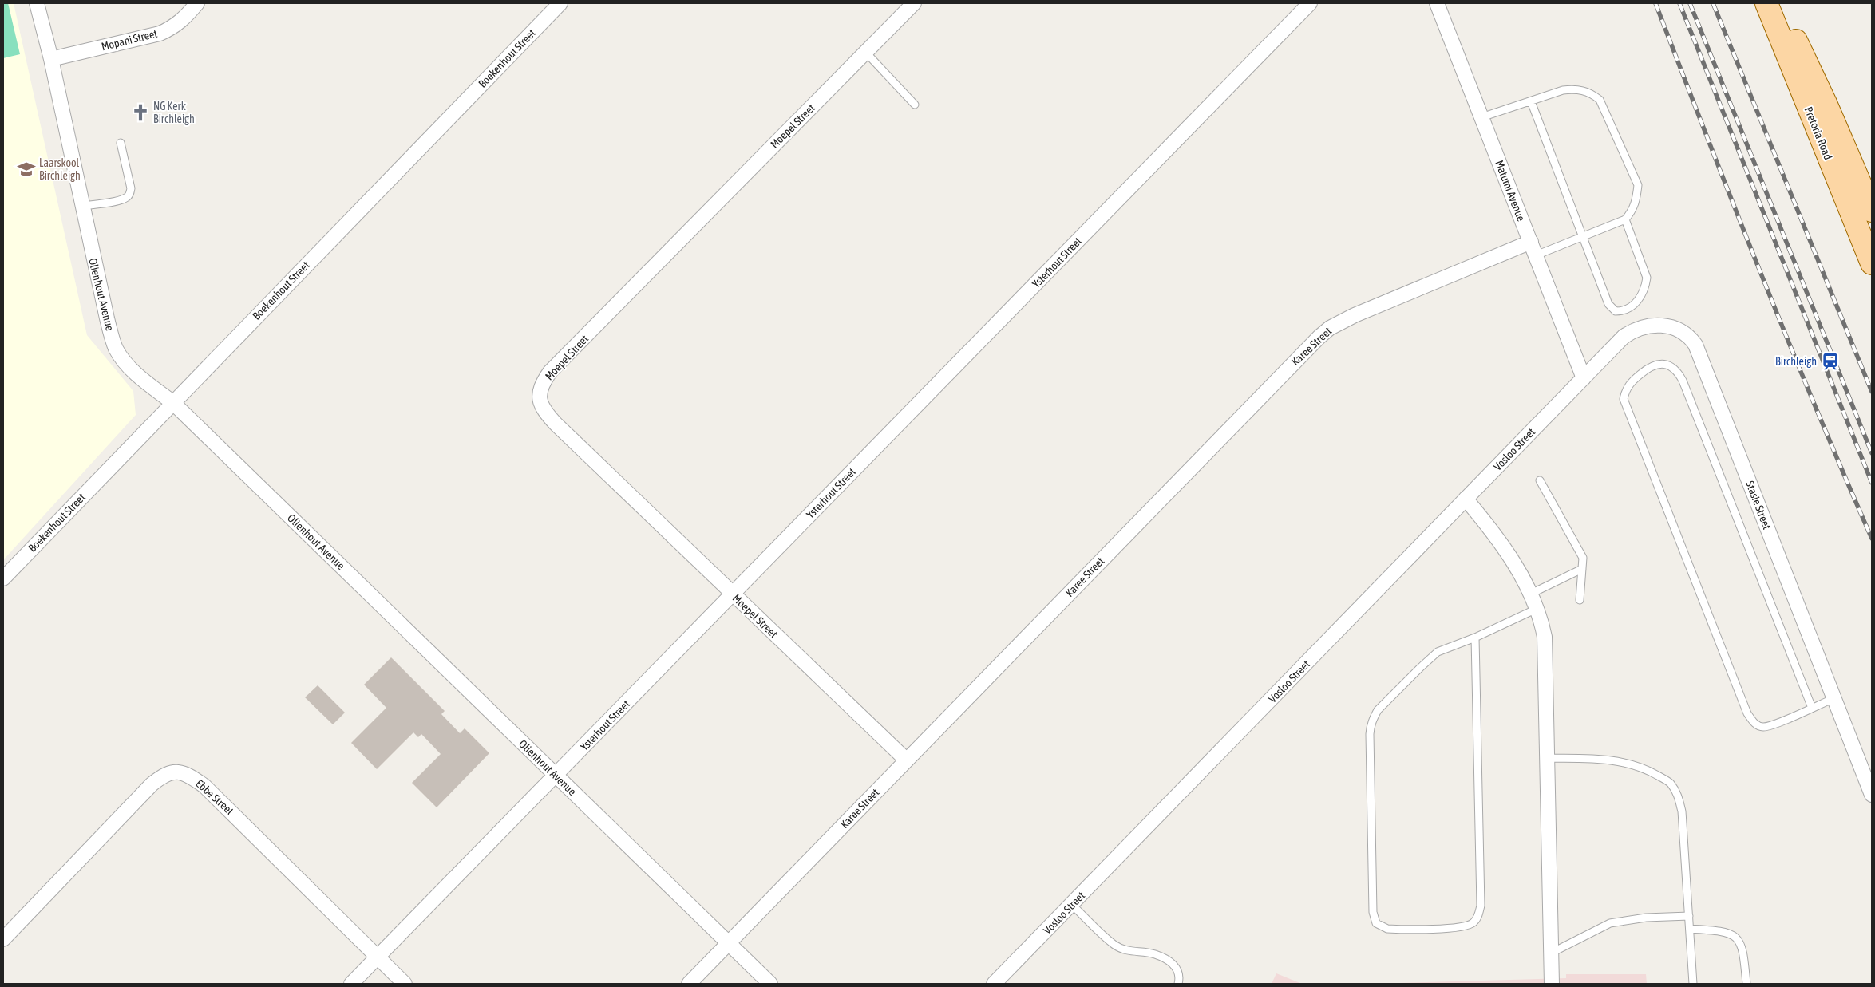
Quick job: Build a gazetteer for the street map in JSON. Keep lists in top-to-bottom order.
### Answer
{
  "streets": {
    "main road": ["Pretoria Road"],
    "street": [
      "Mopani Street",
      "Boekenhout Street",
      "Moepel Street",
      "Matumi Avenue",
      "Ysterhout Street",
      "Olienhout Avenue",
      "Karee Street",
      "Vosloo Street",
      "Stasie Street",
      "Ebbe Street"
    ]
  },
  "crossings": [
    ["Mopani Street", "Olienhout Avenue"],
    ["Boekenhout Street", "Olienhout Avenue"],
    ["Moepel Street", "Ysterhout Street"],
    ["Moepel Street", "Karee Street"],
    ["Matumi Avenue", "Karee Street"],
    ["Matumi Avenue", "Vosloo Street"],
    ["Matumi Avenue", "Stasie Street"],
    ["Ysterhout Street", "Olienhout Avenue"],
    ["Ysterhout Street", "Ebbe Street"],
    ["Olienhout Avenue", "Karee Street"],
    ["Vosloo Street", "Stasie Street"]
  ],
  "places": {
    "church": ["NG Kerk Birchleigh"],
    "school or university": ["Laarskool Birchleigh"],
    "station": ["Birchleigh"]
  }
}
